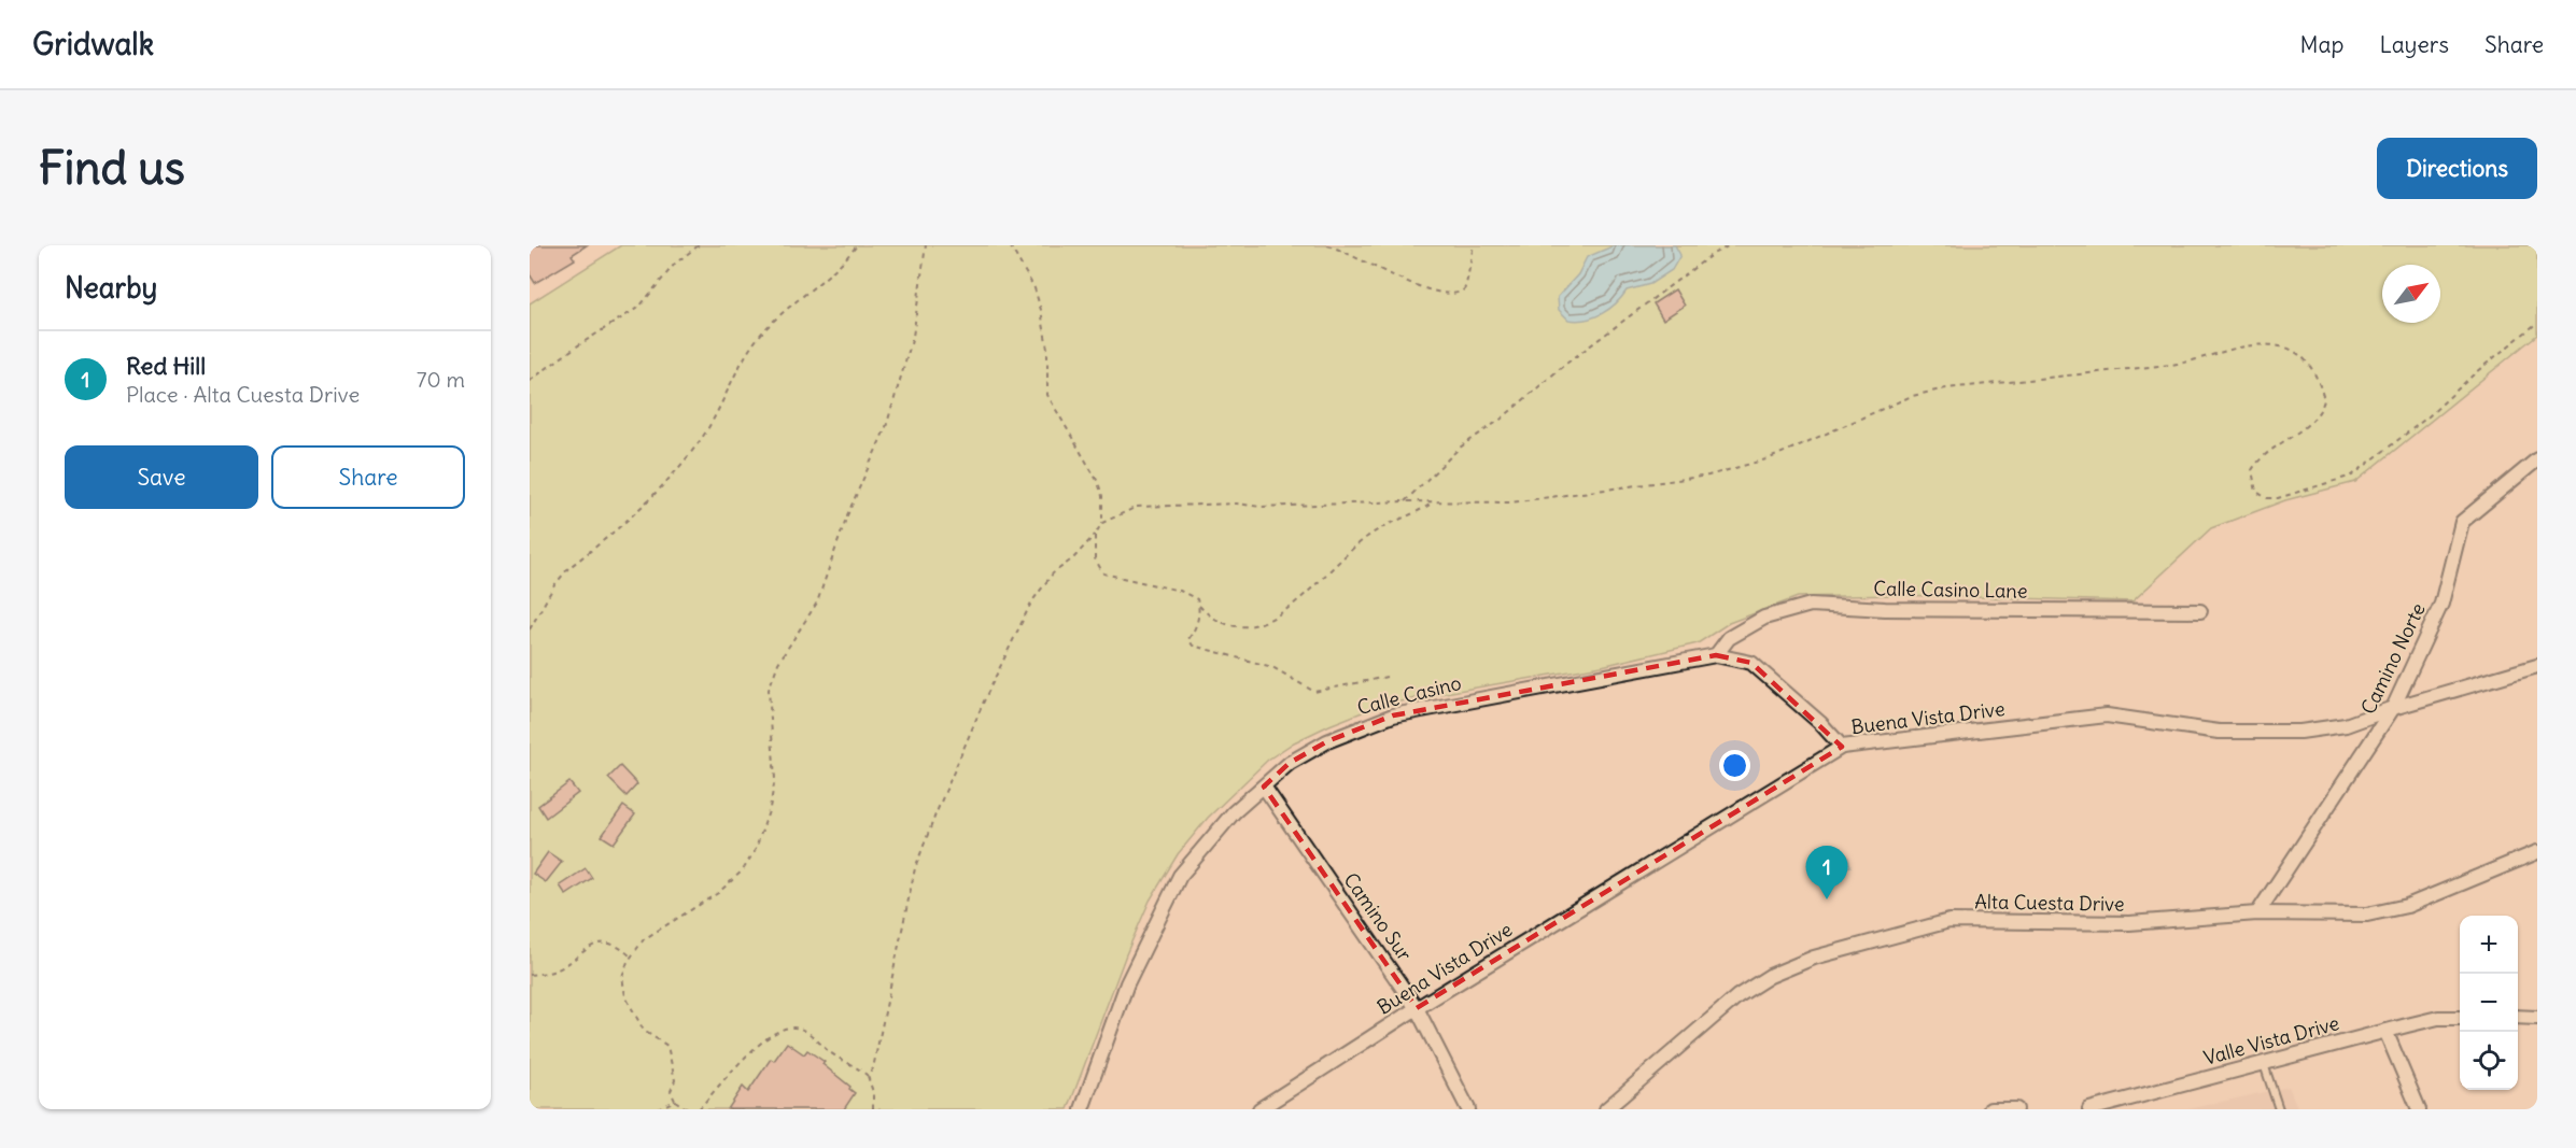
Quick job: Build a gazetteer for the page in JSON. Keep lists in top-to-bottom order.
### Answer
{
  "streets": {
    "street": [
      "Calle Casino Lane",
      "Camino Norte",
      "Calle Casino",
      "Buena Vista Drive",
      "Alta Cuesta Drive",
      "Camino Sur",
      "Valle Vista Drive"
    ]
  },
  "crossings": [
    ["Calle Casino Lane", "Calle Casino"],
    ["Camino Norte", "Buena Vista Drive"],
    ["Camino Norte", "Alta Cuesta Drive"],
    ["Calle Casino", "Buena Vista Drive"],
    ["Calle Casino", "Camino Sur"],
    ["Buena Vista Drive", "Camino Sur"]
  ],
  "north": "top right",
  "page": {
    "header": "Gridwalk",
    "nav": ["Map", "Layers", "Share"],
    "buttons": [
      "Directions",
      ["Save", "Share"]
    ],
    "title": "Find us",
    "heading": "Nearby",
    "list": [
      {
        "mark": "1",
        "name": "Red Hill",
        "note": "Place · Alta Cuesta Drive",
        "value": "70 m"
      }
    ],
    "pins": "1",
    "map_buttons": ["+", "−"]
  }
}
